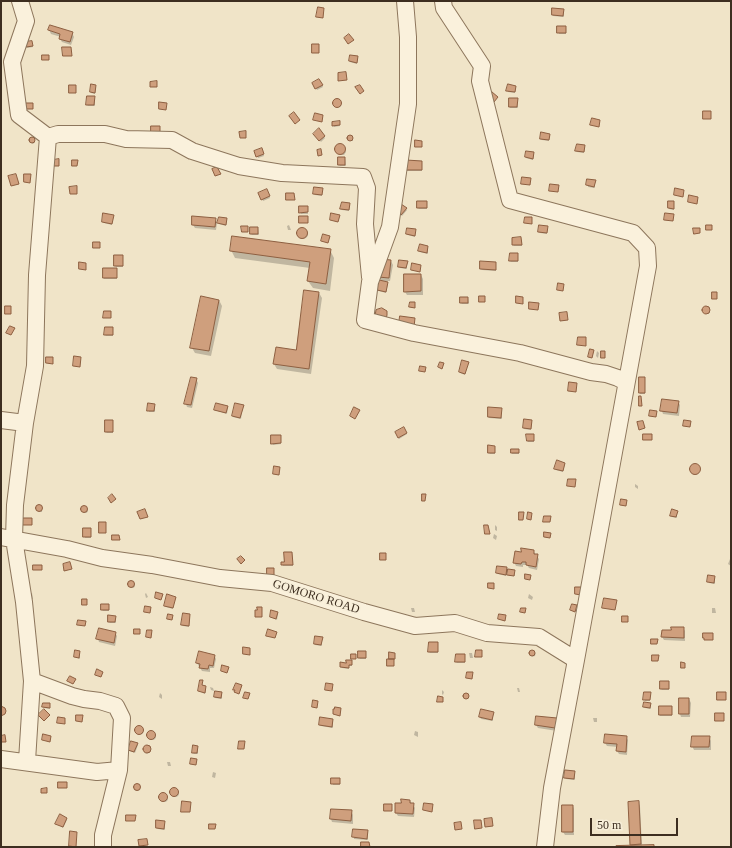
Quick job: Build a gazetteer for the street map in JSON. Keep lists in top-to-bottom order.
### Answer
{
  "streets": {
    "street": ["GOMORO ROAD"]
  },
  "scale_bar": "50 m"
}
